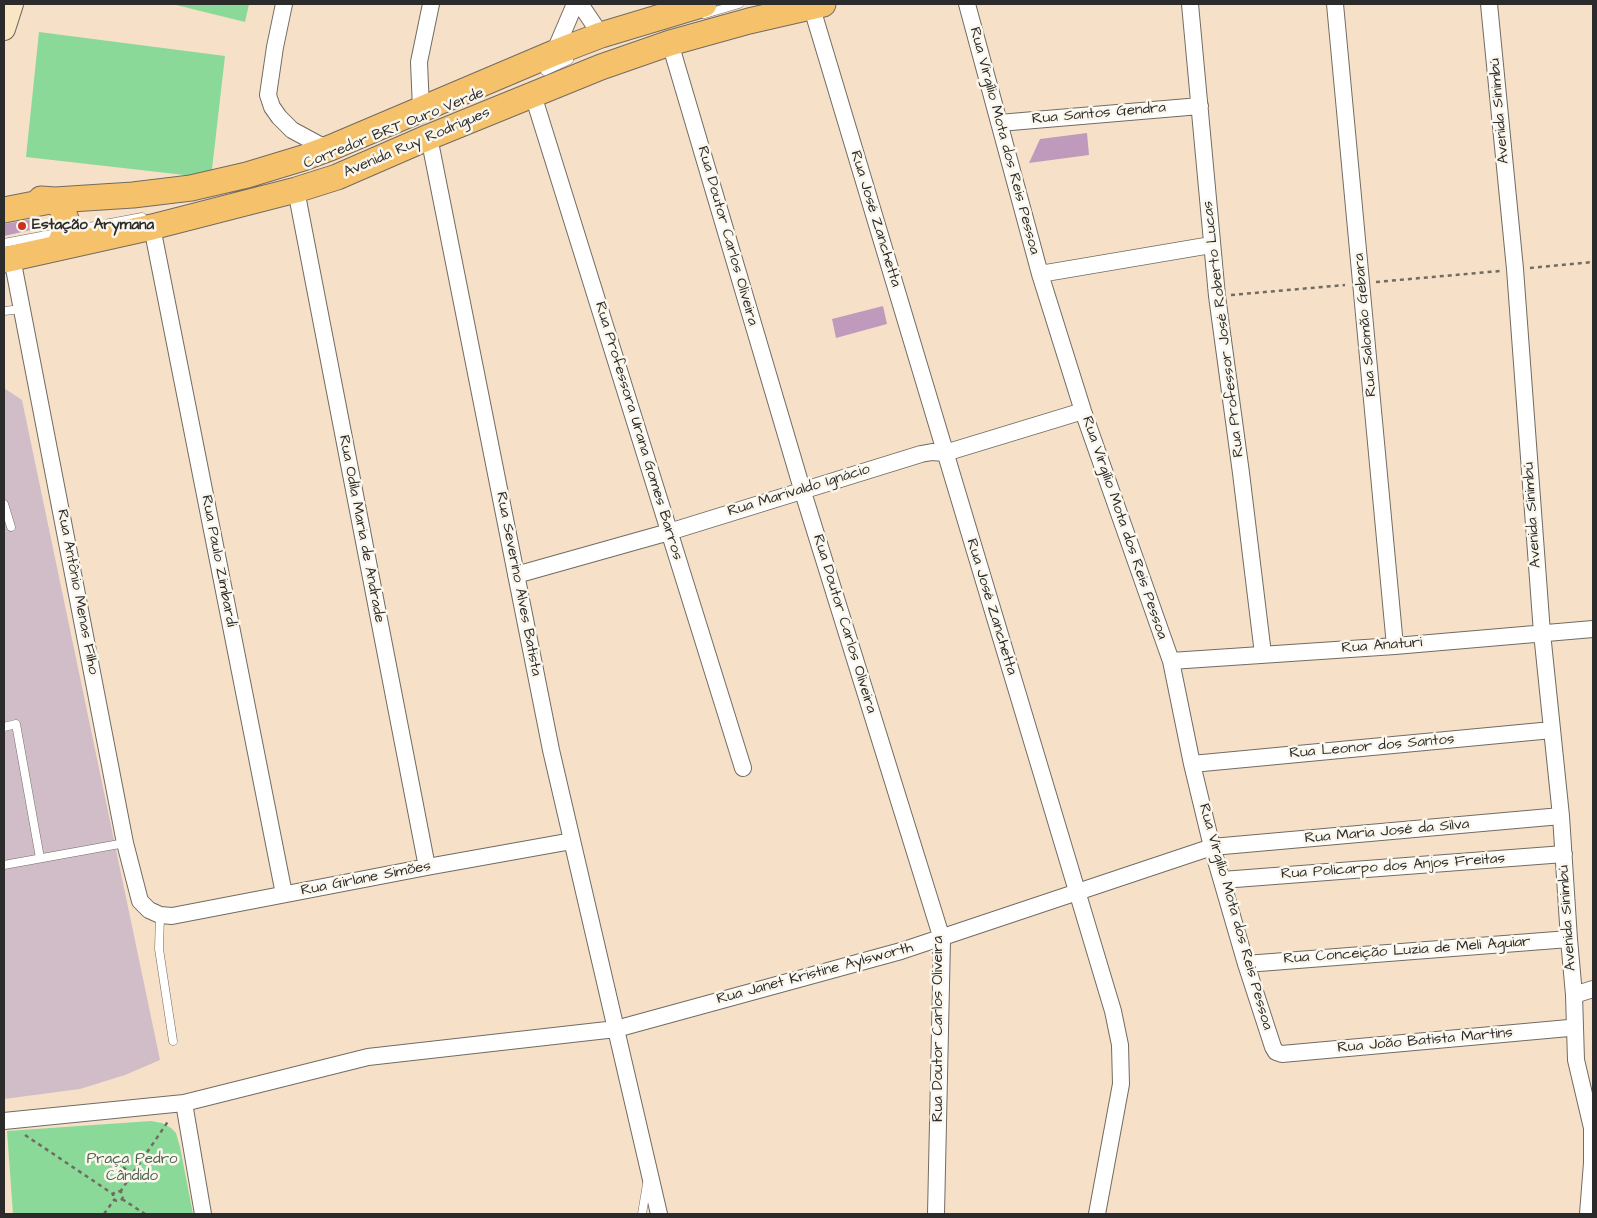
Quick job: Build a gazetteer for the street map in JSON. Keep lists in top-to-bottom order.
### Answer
{
  "streets": {
    "main road": ["Avenida Ruy Rodrigues"],
    "street": [
      "Avenida Sinimbú",
      "Rua Santos Gendra",
      "Rua Virgílio Mota dos Reis Pessoa",
      "Rua José Zanchetta",
      "Rua Doutor Carlos Oliveira",
      "Rua Salomão Gebara",
      "Rua Professor José Roberto Lucas",
      "Rua Professora Urana Gomes Barros",
      "Rua Marivaldo Ignácio",
      "Rua Odila Maria de Andrade",
      "Rua Paulo Zimbardi",
      "Rua Severino Alves Batista",
      "Rua Antônio Menas Filho",
      "Rua Anaturi",
      "Rua Leonor dos Santos",
      "Rua Maria José da Silva",
      "Rua Policarpo dos Anjos Freitas",
      "Rua Girlane Simões",
      "Rua Conceição Luzia de Meli Aguiar",
      "Rua Janet Kristine Aylsworth",
      "Rua João Batista Martins"
    ],
    "lane": ["Corredor BRT Ouro Verde"]
  },
  "crossings": [
    ["Avenida Sinimbú", "Rua Anaturi"],
    ["Avenida Sinimbú", "Rua Leonor dos Santos"],
    ["Avenida Sinimbú", "Rua Maria José da Silva"],
    ["Avenida Sinimbú", "Rua Policarpo dos Anjos Freitas"],
    ["Avenida Sinimbú", "Rua Conceição Luzia de Meli Aguiar"],
    ["Avenida Sinimbú", "Rua João Batista Martins"],
    ["Rua Santos Gendra", "Rua Virgílio Mota dos Reis Pessoa"],
    ["Rua Santos Gendra", "Rua Professor José Roberto Lucas"],
    ["Corredor BRT Ouro Verde", "Avenida Ruy Rodrigues"],
    ["Corredor BRT Ouro Verde", "Rua Severino Alves Batista"],
    ["Rua Virgílio Mota dos Reis Pessoa", "Rua Marivaldo Ignácio"],
    ["Rua Virgílio Mota dos Reis Pessoa", "Rua Anaturi"],
    ["Rua Virgílio Mota dos Reis Pessoa", "Rua Leonor dos Santos"],
    ["Rua Virgílio Mota dos Reis Pessoa", "Rua Maria José da Silva"],
    ["Rua Virgílio Mota dos Reis Pessoa", "Rua Policarpo dos Anjos Freitas"],
    ["Rua Virgílio Mota dos Reis Pessoa", "Rua Conceição Luzia de Meli Aguiar"],
    ["Rua Virgílio Mota dos Reis Pessoa", "Rua Janet Kristine Aylsworth"],
    ["Rua Virgílio Mota dos Reis Pessoa", "Rua João Batista Martins"],
    ["Avenida Ruy Rodrigues", "Rua José Zanchetta"],
    ["Avenida Ruy Rodrigues", "Rua Doutor Carlos Oliveira"],
    ["Avenida Ruy Rodrigues", "Rua Professora Urana Gomes Barros"],
    ["Avenida Ruy Rodrigues", "Rua Odila Maria de Andrade"],
    ["Avenida Ruy Rodrigues", "Rua Paulo Zimbardi"],
    ["Avenida Ruy Rodrigues", "Rua Severino Alves Batista"],
    ["Avenida Ruy Rodrigues", "Rua Antônio Menas Filho"],
    ["Rua José Zanchetta", "Rua Marivaldo Ignácio"],
    ["Rua José Zanchetta", "Rua Janet Kristine Aylsworth"],
    ["Rua Doutor Carlos Oliveira", "Rua Marivaldo Ignácio"],
    ["Rua Doutor Carlos Oliveira", "Rua Janet Kristine Aylsworth"],
    ["Rua Salomão Gebara", "Rua Anaturi"],
    ["Rua Professor José Roberto Lucas", "Rua Anaturi"],
    ["Rua Professora Urana Gomes Barros", "Rua Marivaldo Ignácio"],
    ["Rua Marivaldo Ignácio", "Rua Severino Alves Batista"],
    ["Rua Odila Maria de Andrade", "Rua Girlane Simões"],
    ["Rua Paulo Zimbardi", "Rua Girlane Simões"],
    ["Rua Severino Alves Batista", "Rua Girlane Simões"],
    ["Rua Severino Alves Batista", "Rua Janet Kristine Aylsworth"],
    ["Rua Antônio Menas Filho", "Rua Girlane Simões"],
    ["Rua Maria José da Silva", "Rua Janet Kristine Aylsworth"]
  ],
  "parks": ["Praça Pedro Cândido"],
  "places": ["Estação Arymana"]
}
